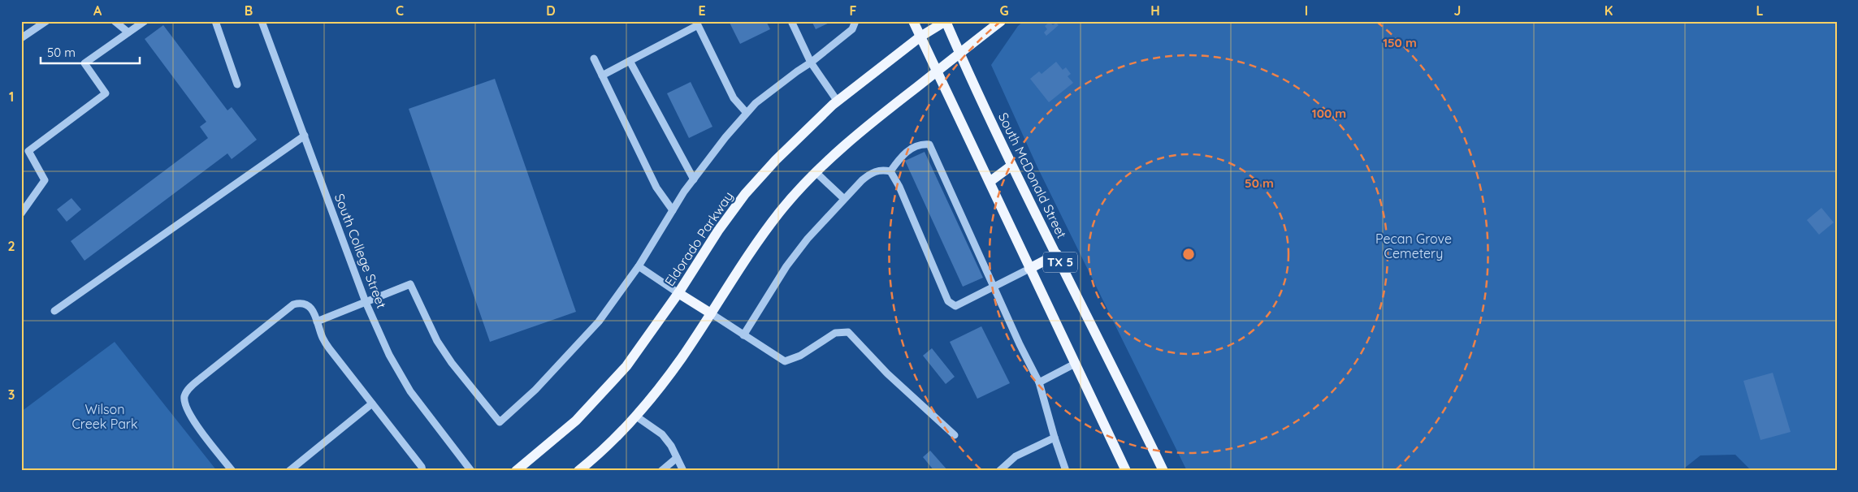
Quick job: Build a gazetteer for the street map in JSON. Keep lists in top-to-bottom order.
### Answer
{
  "streets": {
    "main road": ["South McDonald Street", "Eldorado Parkway", "TX 5"],
    "street": ["South College Street"]
  },
  "crossings": [
    ["South McDonald Street", "Eldorado Parkway"],
    ["Eldorado Parkway", "TX 5"]
  ],
  "parks": ["Pecan Grove Cemetery", "Wilson Creek Park"],
  "scale_bar": "50 m",
  "grid": {
    "columns": [
      "A",
      "B",
      "C",
      "D",
      "E",
      "F",
      "G",
      "H",
      "I",
      "J",
      "K",
      "L"
    ],
    "rows": ["1", "2", "3"]
  },
  "rings": ["150 m", "100 m", "50 m"]
}
